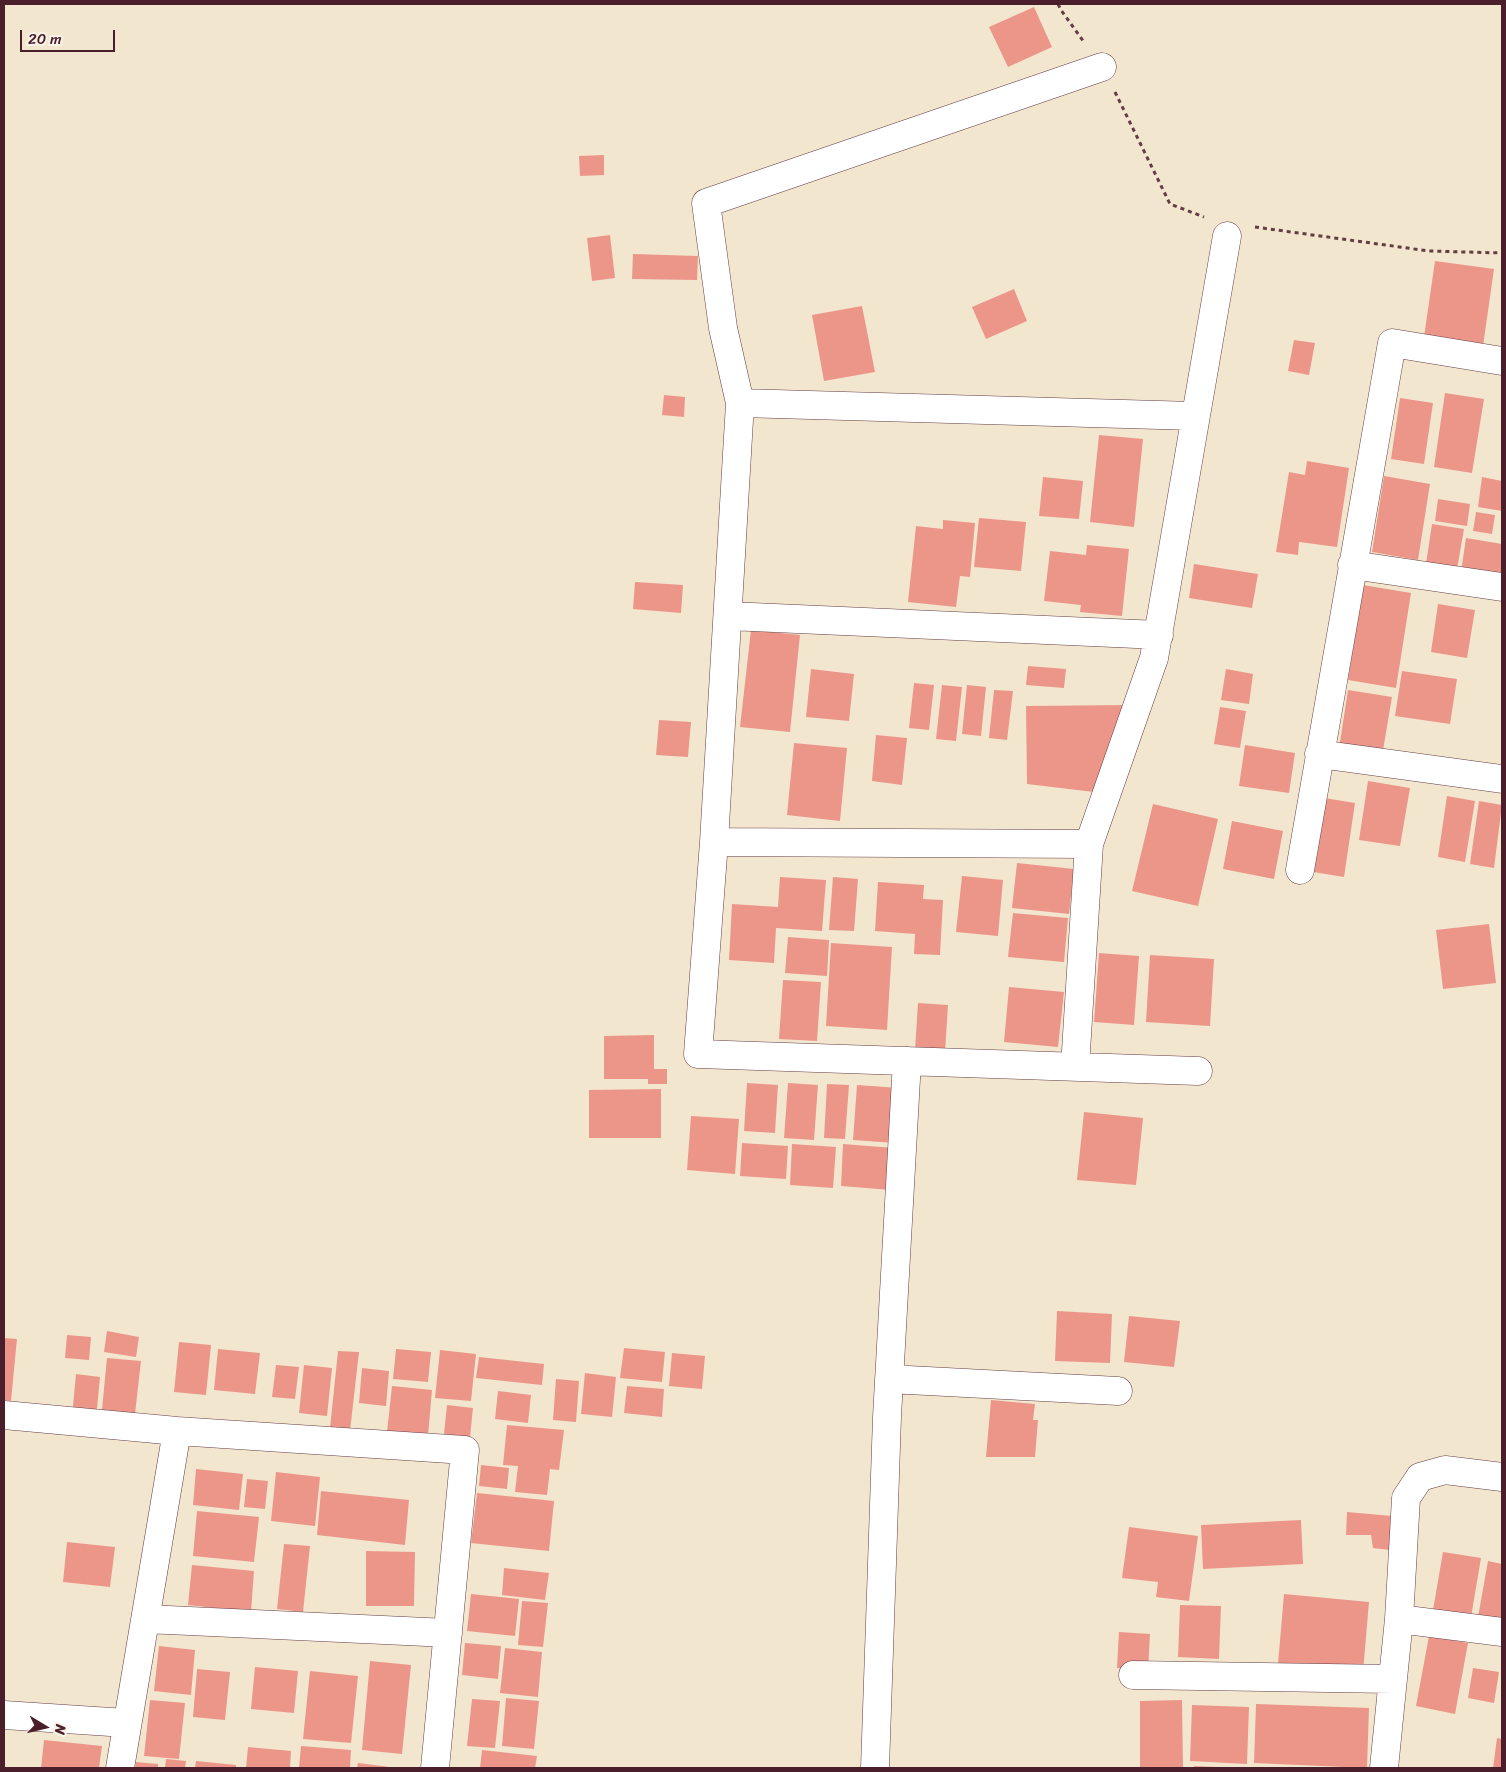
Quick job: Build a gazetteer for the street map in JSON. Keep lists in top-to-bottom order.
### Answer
{
  "scale_bar": "20 m",
  "north": "right"
}
